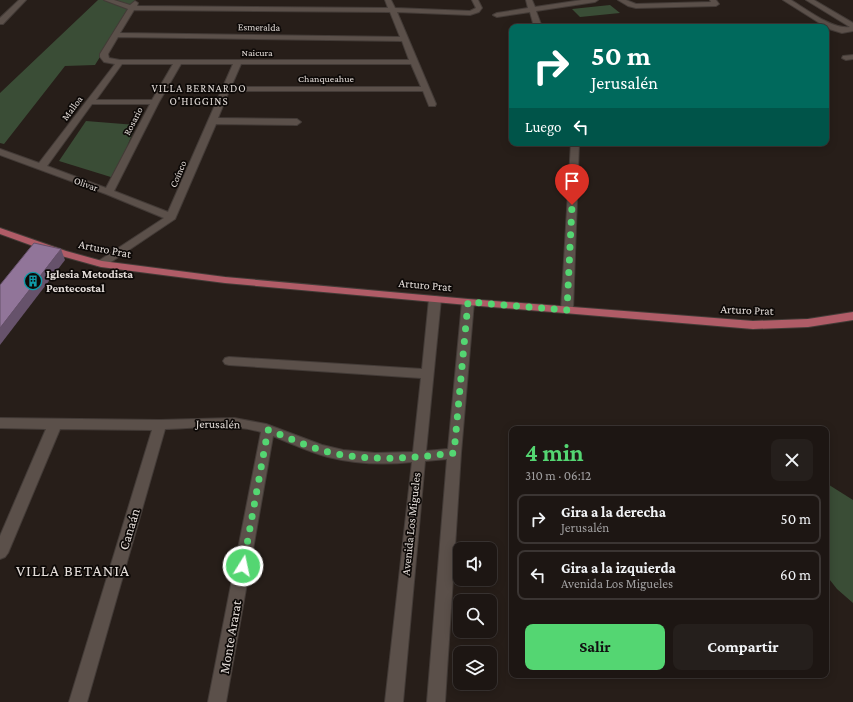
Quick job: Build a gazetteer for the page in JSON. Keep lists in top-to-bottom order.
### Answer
{
  "streets": {
    "main road": ["Arturo Prat"],
    "street": [
      "Esmeralda",
      "Naicura",
      "Chanqueahue",
      "Malloa",
      "Rosario",
      "Coínco",
      "Olivar",
      "Jerusalén",
      "Avenida Los Migueles",
      "Canaán",
      "Monte Ararat"
    ]
  },
  "crossings": [
    ["Esmeralda", "Naicura"],
    ["Naicura", "Malloa"],
    ["Naicura", "Rosario"],
    ["Naicura", "Coínco"],
    ["Chanqueahue", "Coínco"],
    ["Malloa", "Olivar"],
    ["Rosario", "Olivar"],
    ["Coínco", "Olivar"],
    ["Arturo Prat", "Avenida Los Migueles"],
    ["Jerusalén", "Avenida Los Migueles"],
    ["Jerusalén", "Canaán"],
    ["Jerusalén", "Monte Ararat"]
  ],
  "districts": ["VILLA BERNARDO O'HIGGINS", "VILLA BETANIA"],
  "places": {
    "building": ["Iglesia Metodista Pentecostal"]
  },
  "page": {
    "turn": ["50 m", "Jerusalén"],
    "then": "Luego",
    "heading": ["4 min", "310 m · 06:12"],
    "list": [
      {
        "name": "Gira a la derecha",
        "note": "Jerusalén",
        "value": "50 m"
      },
      {
        "name": "Gira a la izquierda",
        "note": "Avenida Los Migueles",
        "value": "60 m"
      }
    ],
    "buttons": ["Salir", "Compartir"]
  }
}
